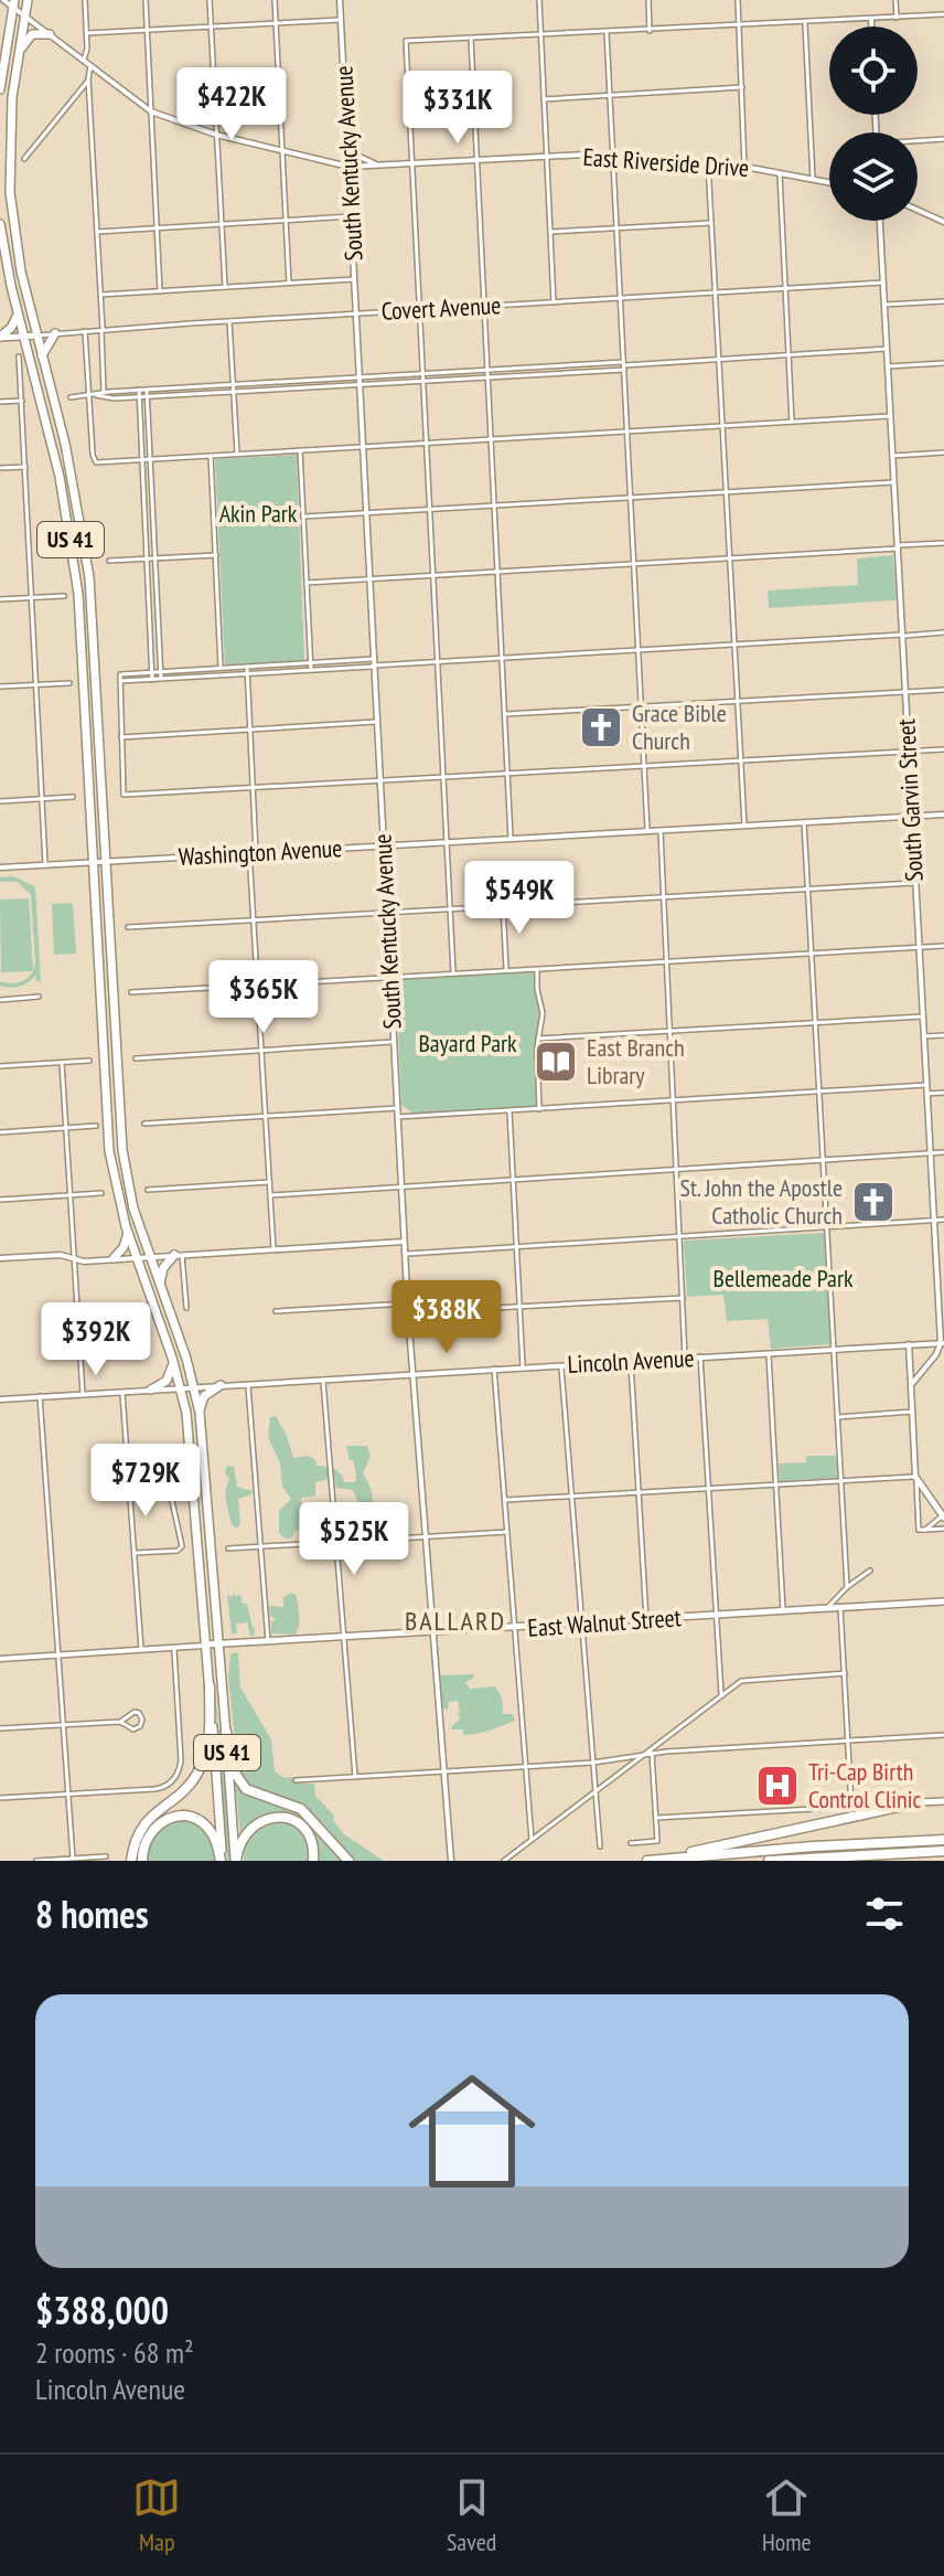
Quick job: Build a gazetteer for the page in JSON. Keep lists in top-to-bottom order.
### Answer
{
  "streets": {
    "highway": ["US 41"],
    "main road": ["Covert Avenue", "East Walnut Street"],
    "street": [
      "East Riverside Drive",
      "South Kentucky Avenue",
      "South Garvin Street",
      "Washington Avenue",
      "Lincoln Avenue"
    ]
  },
  "crossings": [
    ["East Riverside Drive", "South Kentucky Avenue"],
    ["East Riverside Drive", "US 41"],
    ["South Kentucky Avenue", "Covert Avenue"],
    ["South Kentucky Avenue", "Washington Avenue"],
    ["South Kentucky Avenue", "Lincoln Avenue"],
    ["South Kentucky Avenue", "East Walnut Street"],
    ["Covert Avenue", "US 41"],
    ["Covert Avenue", "South Garvin Street"],
    ["US 41", "Washington Avenue"],
    ["US 41", "Lincoln Avenue"],
    ["US 41", "East Walnut Street"],
    ["South Garvin Street", "Washington Avenue"],
    ["South Garvin Street", "Lincoln Avenue"]
  ],
  "districts": ["BALLARD"],
  "parks": ["Akin Park", "Bayard Park", "Bellemeade Park"],
  "places": {
    "church": ["Grace Bible Church", "St. John the Apostle Catholic Church"],
    "library": ["East Branch Library"],
    "hospital": ["Tri-Cap Birth Control Clinic"]
  },
  "page": {
    "price": [
      "$422K",
      "$331K",
      "$549K",
      "$365K",
      "$388K",
      "$392K",
      "$729K",
      "$525K"
    ],
    "heading": "8 homes",
    "list": [
      {
        "name": "$388,000",
        "note": "2 rooms · 68 m² · Lincoln Avenue"
      }
    ],
    "tabs": ["Map", "Saved", "Home"]
  }
}
